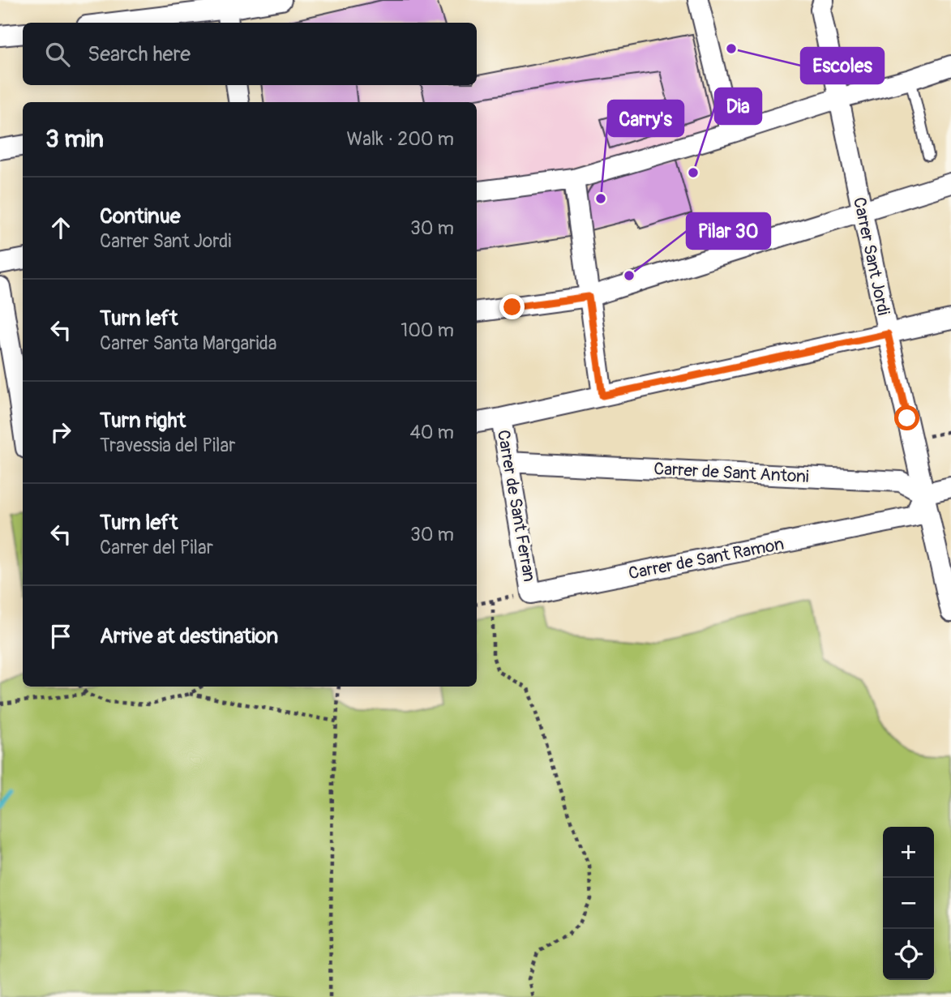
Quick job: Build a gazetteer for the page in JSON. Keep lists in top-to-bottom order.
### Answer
{
  "streets": {
    "street": [
      "Carrer Sant Jordi",
      "Carrer de Sant Antoni",
      "Carrer de Sant Ferran",
      "Carrer de Sant Ramon"
    ]
  },
  "crossings": [
    ["Carrer Sant Jordi", "Carrer de Sant Antoni"],
    ["Carrer Sant Jordi", "Carrer de Sant Ramon"],
    ["Carrer de Sant Antoni", "Carrer de Sant Ferran"],
    ["Carrer de Sant Antoni", "Carrer de Sant Ramon"],
    ["Carrer de Sant Ferran", "Carrer de Sant Ramon"]
  ],
  "places": [
    "Escoles",
    "Dia",
    "Carry's",
    "Pilar 30"
  ],
  "page": {
    "search": "Search here",
    "heading": ["3 min", "Walk · 200 m"],
    "list": [
      ["Continue", "Carrer Sant Jordi", "30 m"],
      ["Turn left", "Carrer Santa Margarida", "100 m"],
      ["Turn right", "Travessia del Pilar", "40 m"],
      ["Turn left", "Carrer del Pilar", "30 m"],
      "Arrive at destination"
    ],
    "map_buttons": ["+", "−"]
  }
}
